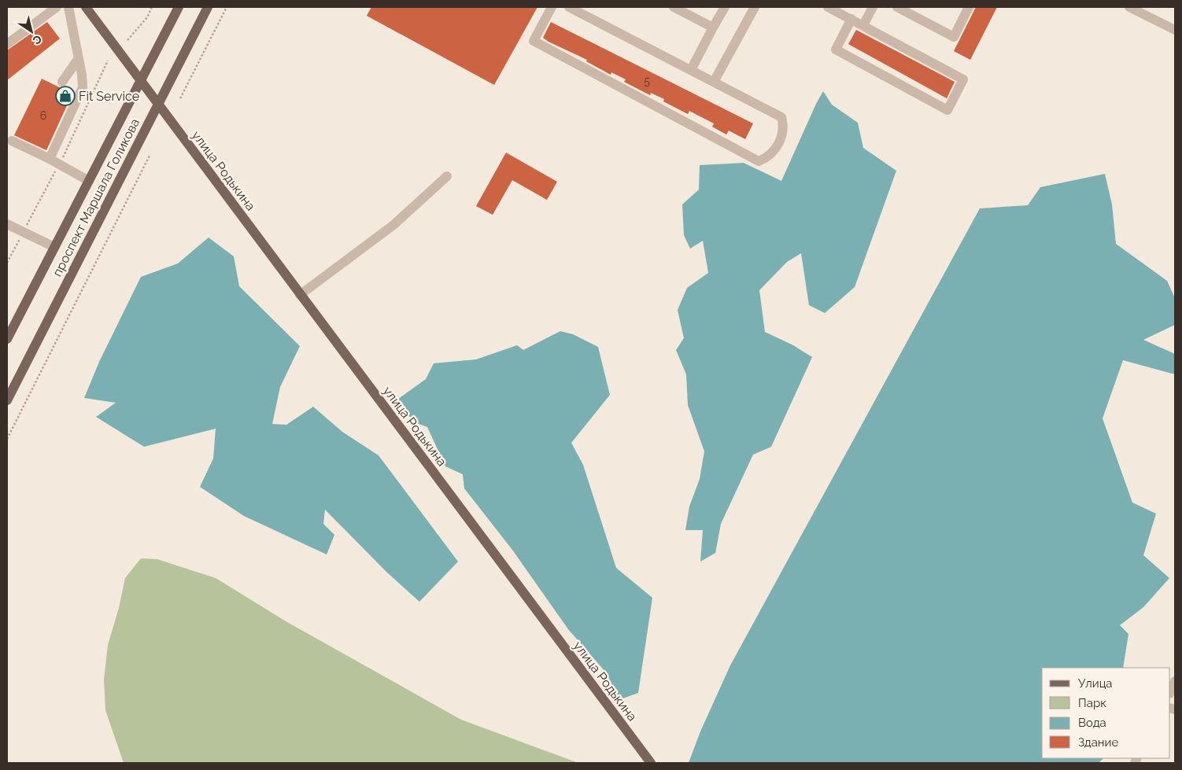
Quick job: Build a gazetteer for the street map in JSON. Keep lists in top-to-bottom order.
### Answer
{
  "streets": {
    "main road": ["улица Родькина", "проспект Маршала Голикова"]
  },
  "crossings": [
    ["улица Родькина", "проспект Маршала Голикова"]
  ],
  "places": {
    "shop": ["Fit Service"]
  },
  "house_numbers": ["5", "6"],
  "legend": [
    "Улица",
    "Парк",
    "Вода",
    "Здание"
  ],
  "north": "bottom right"
}
